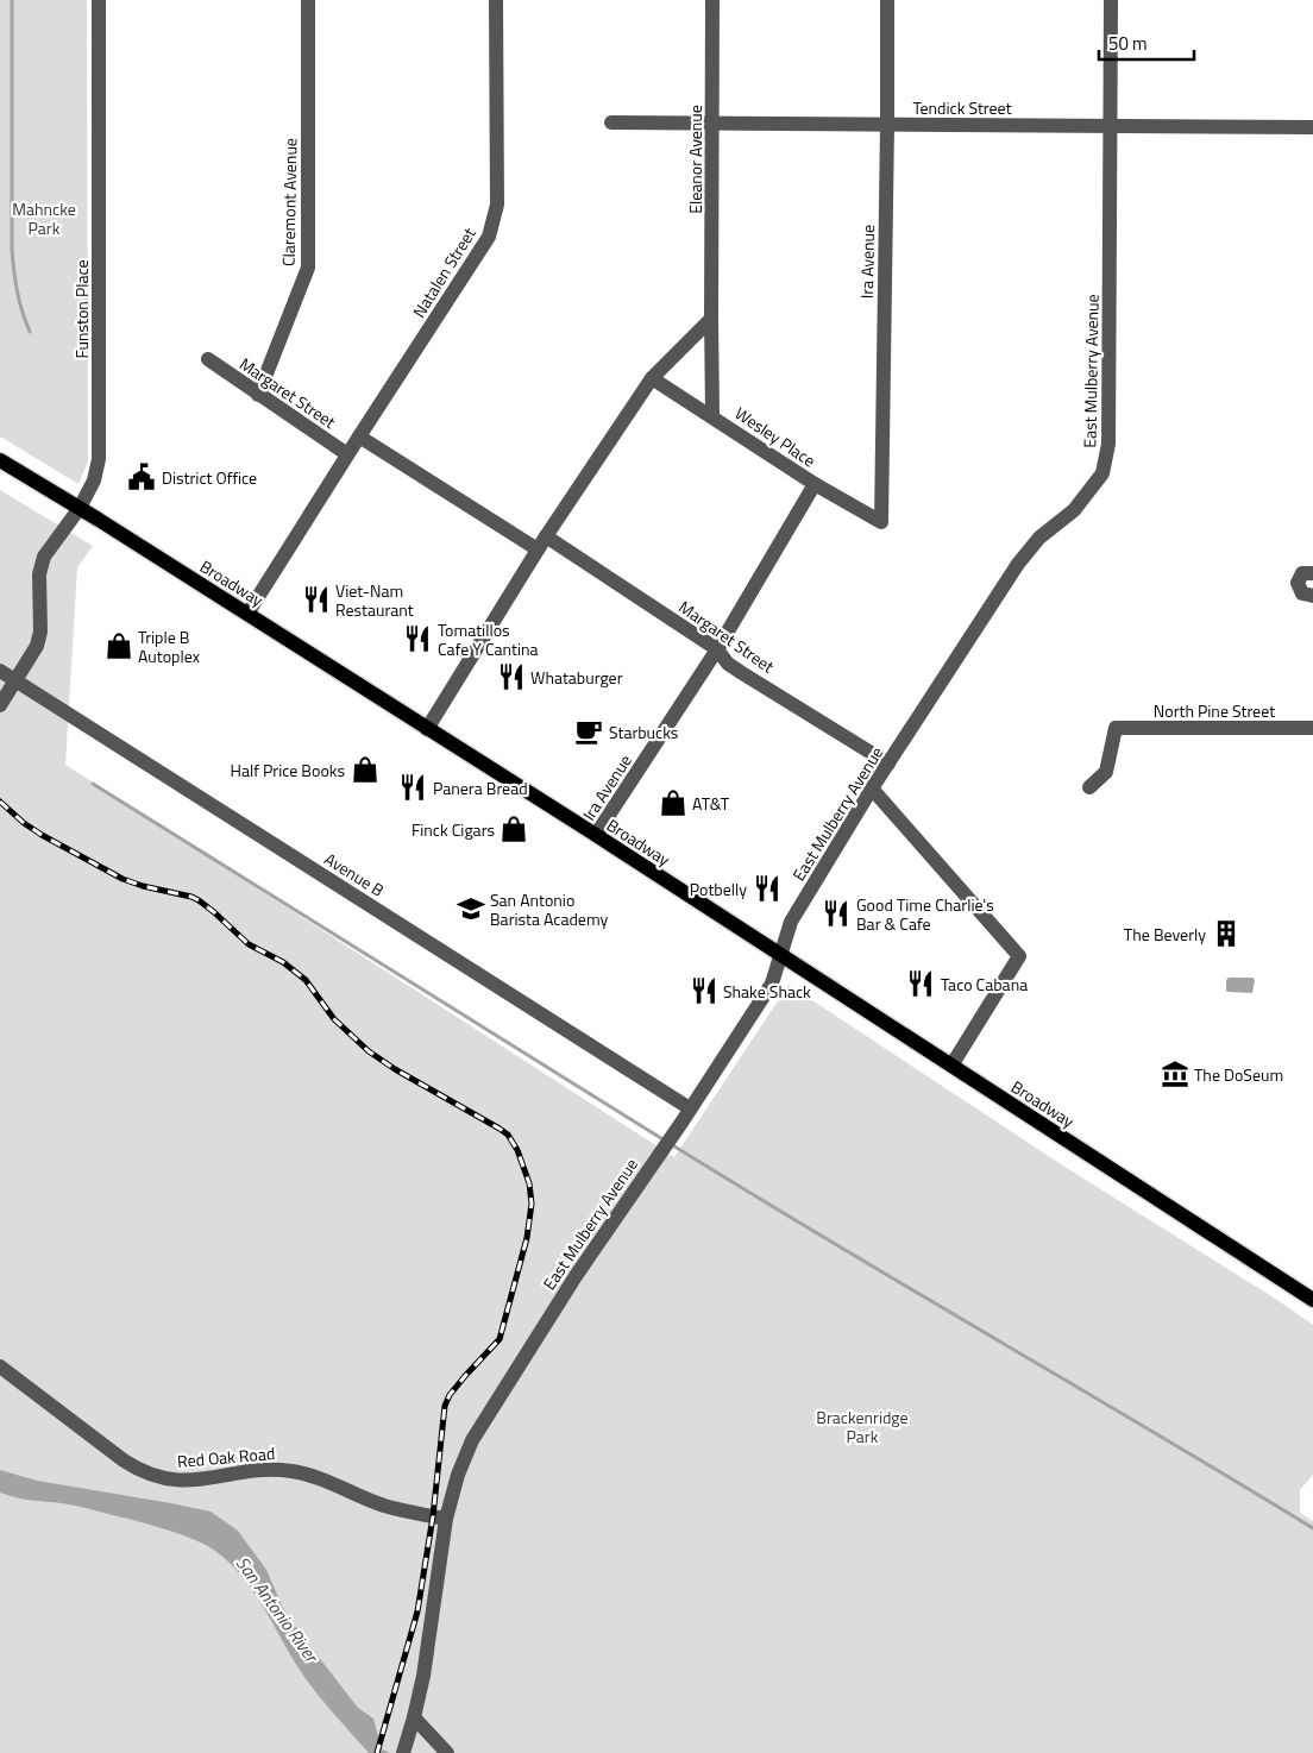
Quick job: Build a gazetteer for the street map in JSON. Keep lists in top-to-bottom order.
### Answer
{
  "streets": {
    "main road": ["Broadway"],
    "street": [
      "Tendick Street",
      "Eleanor Avenue",
      "Claremont Avenue",
      "Ira Avenue",
      "Natalen Street",
      "Funston Place",
      "East Mulberry Avenue",
      "Margaret Street",
      "Wesley Place",
      "North Pine Street",
      "Avenue B",
      "Red Oak Road"
    ]
  },
  "crossings": [
    ["Tendick Street", "Eleanor Avenue"],
    ["Tendick Street", "Ira Avenue"],
    ["Tendick Street", "East Mulberry Avenue"],
    ["Eleanor Avenue", "Wesley Place"],
    ["Claremont Avenue", "Margaret Street"],
    ["Ira Avenue", "Margaret Street"],
    ["Ira Avenue", "Wesley Place"],
    ["Ira Avenue", "Broadway"],
    ["Natalen Street", "Margaret Street"],
    ["Funston Place", "Broadway"],
    ["Funston Place", "Avenue B"],
    ["East Mulberry Avenue", "Margaret Street"],
    ["East Mulberry Avenue", "Broadway"],
    ["East Mulberry Avenue", "Avenue B"],
    ["East Mulberry Avenue", "Red Oak Road"]
  ],
  "water": ["San Antonio River"],
  "parks": ["Mahncke Park", "Brackenridge Park"],
  "places": {
    "public building": ["District Office"],
    "restaurant": [
      "Viet-Nam Restaurant",
      "Tomatillos Cafe Y Cantina",
      "Whataburger",
      "Panera Bread",
      "Potbelly",
      "Good Time Charlie's Bar & Cafe",
      "Taco Cabana",
      "Shake Shack"
    ],
    "shop": [
      "Triple B Autoplex",
      "Half Price Books",
      "AT&T",
      "Finck Cigars"
    ],
    "cafe": ["Starbucks"],
    "school or university": ["San Antonio Barista Academy"],
    "building": ["The Beverly"],
    "museum": ["The DoSeum"]
  },
  "scale_bar": "50 m"
}
